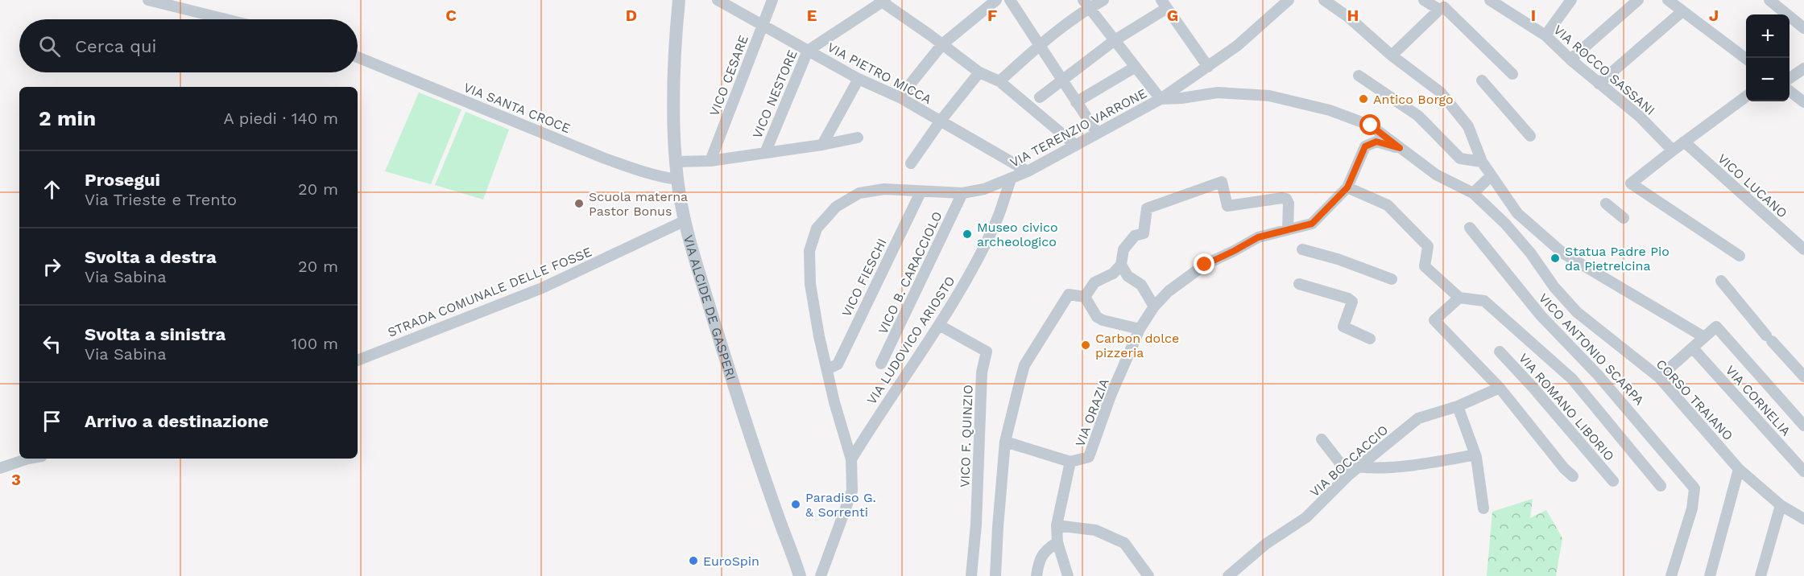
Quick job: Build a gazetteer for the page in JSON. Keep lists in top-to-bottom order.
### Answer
{
  "streets": {
    "street": [
      "VIA ROCCO SASSANI",
      "VIA PIETRO MICCA",
      "VICO CESARE",
      "VICO NESTORE",
      "VIA SANTA CROCE",
      "VIA TERENZIO VARRONE",
      "VICO LUCANO",
      "VICO B. CARACCIOLO",
      "VICO FIESCHI",
      "STRADA COMUNALE DELLE FOSSE",
      "VIA ALCIDE DE GASPERI",
      "VIA LUDOVICO ARIOSTO",
      "VICO ANTONIO SCARPA",
      "CORSO TRAIANO",
      "VIA CORNELIA",
      "VIA ROMANO LIBORIO",
      "VIA ORAZIA",
      "VICO F. QUINZIO",
      "VIA BOCCACCIO"
    ]
  },
  "crossings": [
    ["VIA PIETRO MICCA", "VICO CESARE"],
    ["VIA PIETRO MICCA", "VICO NESTORE"],
    ["VIA PIETRO MICCA", "VIA TERENZIO VARRONE"],
    ["VIA SANTA CROCE", "VIA ALCIDE DE GASPERI"],
    ["VIA TERENZIO VARRONE", "VICO B. CARACCIOLO"],
    ["VIA TERENZIO VARRONE", "VICO FIESCHI"],
    ["VIA TERENZIO VARRONE", "VIA LUDOVICO ARIOSTO"],
    ["VIA TERENZIO VARRONE", "CORSO TRAIANO"],
    ["STRADA COMUNALE DELLE FOSSE", "VIA ALCIDE DE GASPERI"],
    ["VIA LUDOVICO ARIOSTO", "VICO F. QUINZIO"]
  ],
  "places": [
    "Antico Borgo",
    "Scuola materna Pastor Bonus",
    "Museo civico archeologico",
    "Statua Padre Pio da Pietrelcina",
    "Carbon dolce pizzeria",
    "Paradiso G. & Sorrenti",
    "EuroSpin"
  ],
  "page": {
    "map_buttons": ["+", "−"],
    "search": "Cerca qui",
    "heading": ["2 min", "A piedi · 140 m"],
    "list": [
      ["Prosegui", "Via Trieste e Trento", "20 m"],
      ["Svolta a destra", "Via Sabina", "20 m"],
      ["Svolta a sinistra", "Via Sabina", "100 m"],
      "Arrivo a destinazione"
    ]
  },
  "grid": {
    "columns": [
      "C",
      "D",
      "E",
      "F",
      "G",
      "H",
      "I",
      "J"
    ],
    "rows": ["3"]
  }
}
